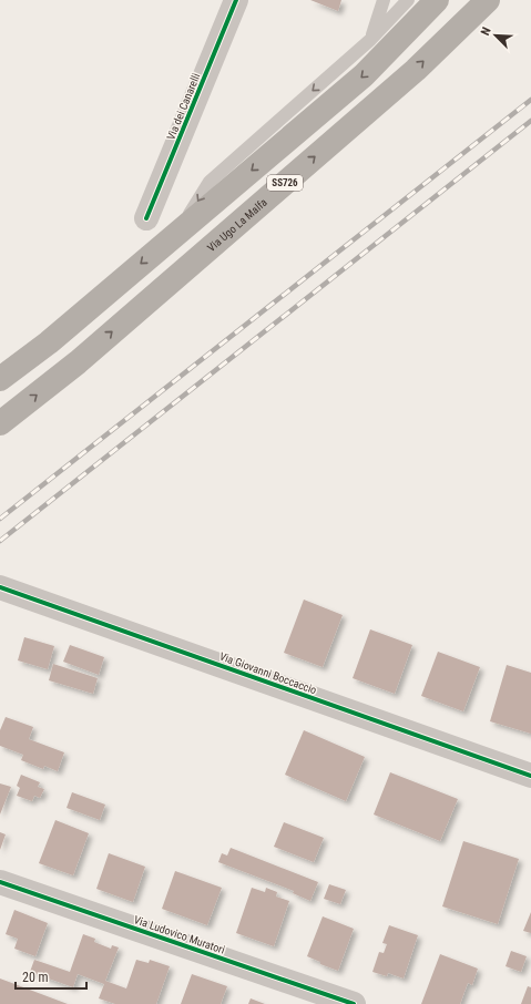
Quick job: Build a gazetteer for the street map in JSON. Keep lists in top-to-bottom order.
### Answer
{
  "streets": {
    "highway": ["SS726", "Via Ugo La Malfa"],
    "street": ["Via dei Canarelli", "Via Giovanni Boccaccio", "Via Ludovico Muratori"]
  },
  "scale_bar": "20 m",
  "north": "top left"
}
